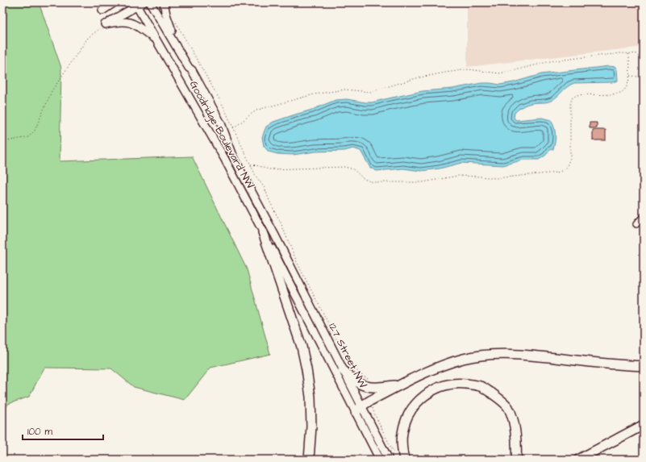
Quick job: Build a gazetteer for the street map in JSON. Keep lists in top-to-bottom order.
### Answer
{
  "streets": {
    "main road": ["Goodridge Boulevard NW", "127 Street NW"]
  },
  "crossings": [
    ["Goodridge Boulevard NW", "127 Street NW"]
  ],
  "scale_bar": "100 m"
}
